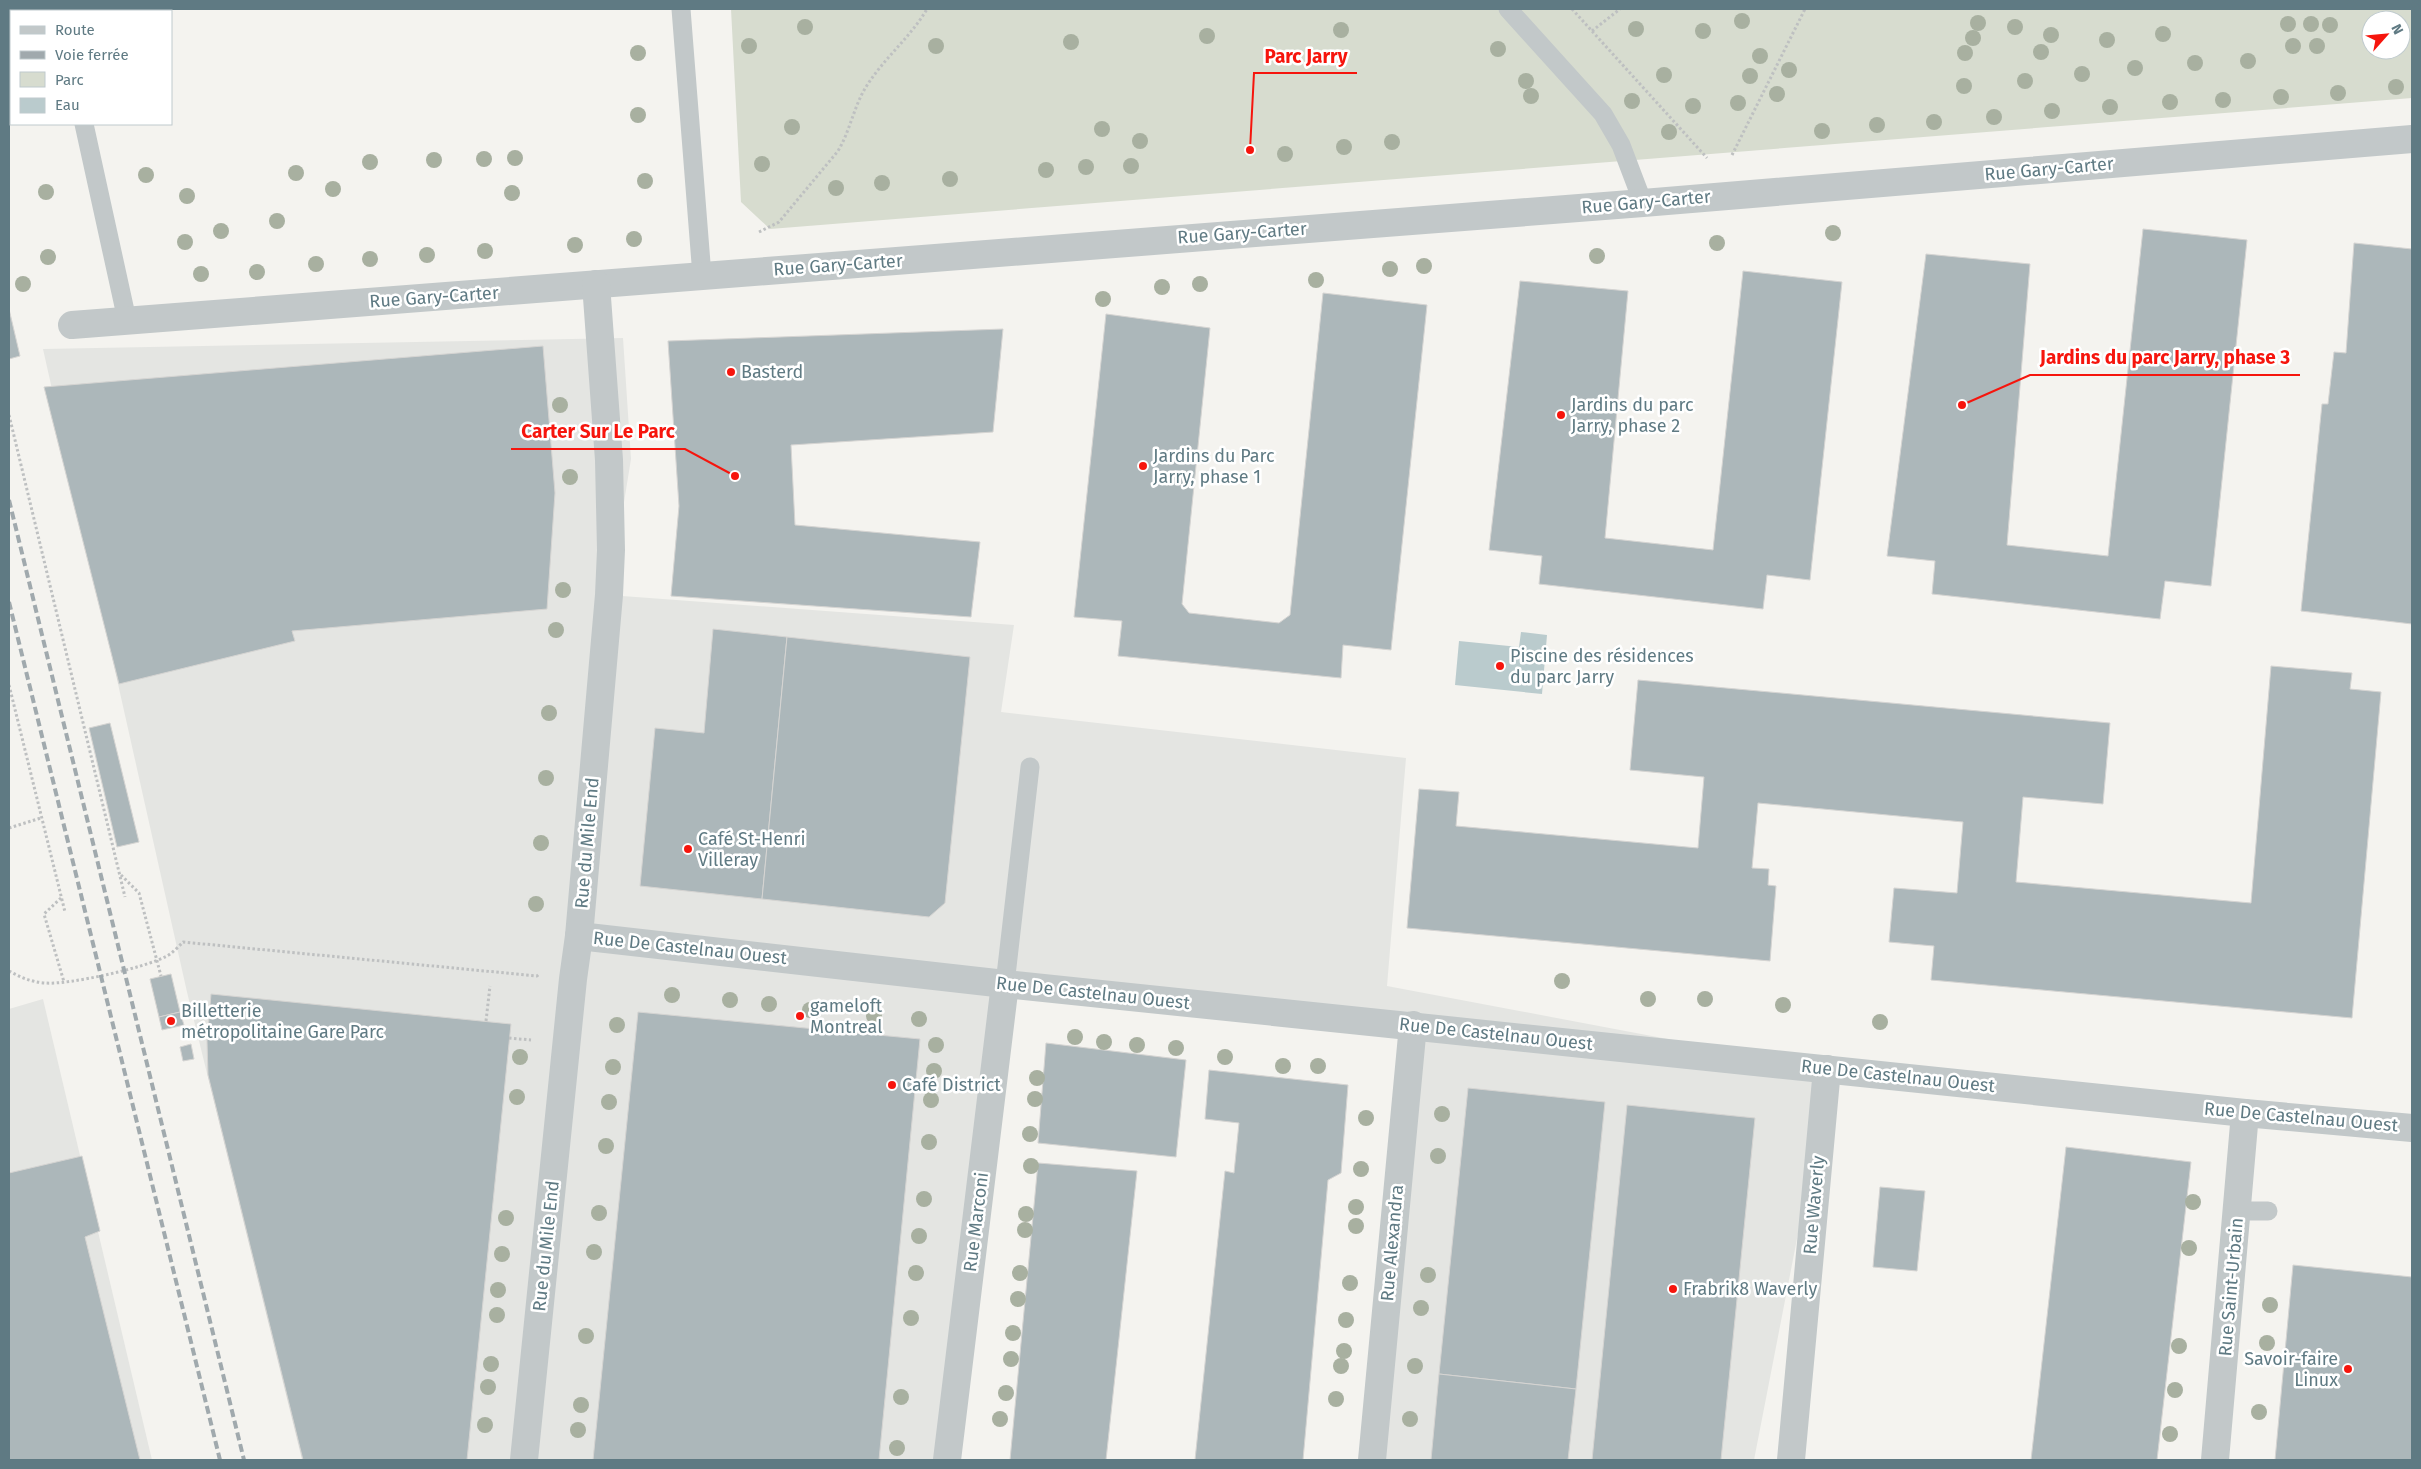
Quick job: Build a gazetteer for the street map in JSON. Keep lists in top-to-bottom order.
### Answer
{
  "streets": {
    "street": [
      "Rue Gary-Carter",
      "Rue du Mile End",
      "Rue De Castelnau Ouest",
      "Rue Waverly",
      "Rue Marconi",
      "Rue Alexandra",
      "Rue Saint-Urbain"
    ]
  },
  "crossings": [
    ["Rue Gary-Carter", "Rue du Mile End"],
    ["Rue du Mile End", "Rue De Castelnau Ouest"],
    ["Rue De Castelnau Ouest", "Rue Waverly"],
    ["Rue De Castelnau Ouest", "Rue Marconi"],
    ["Rue De Castelnau Ouest", "Rue Alexandra"],
    ["Rue De Castelnau Ouest", "Rue Saint-Urbain"]
  ],
  "places": [
    "Parc Jarry",
    "Basterd",
    "Jardins du parc Jarry, phase 3",
    "Jardins du parc Jarry, phase 2",
    "Jardins du Parc Jarry, phase 1",
    "Carter Sur Le Parc",
    "Piscine des résidences du parc Jarry",
    "Café St-Henri Villeray",
    "gameloft Montreal",
    "Billetterie métropolitaine Gare Parc",
    "Café District",
    "Frabrik8 Waverly",
    "Savoir-faire Linux"
  ],
  "legend": [
    "Route",
    "Voie ferrée",
    "Parc",
    "Eau"
  ],
  "north": "top right"
}
